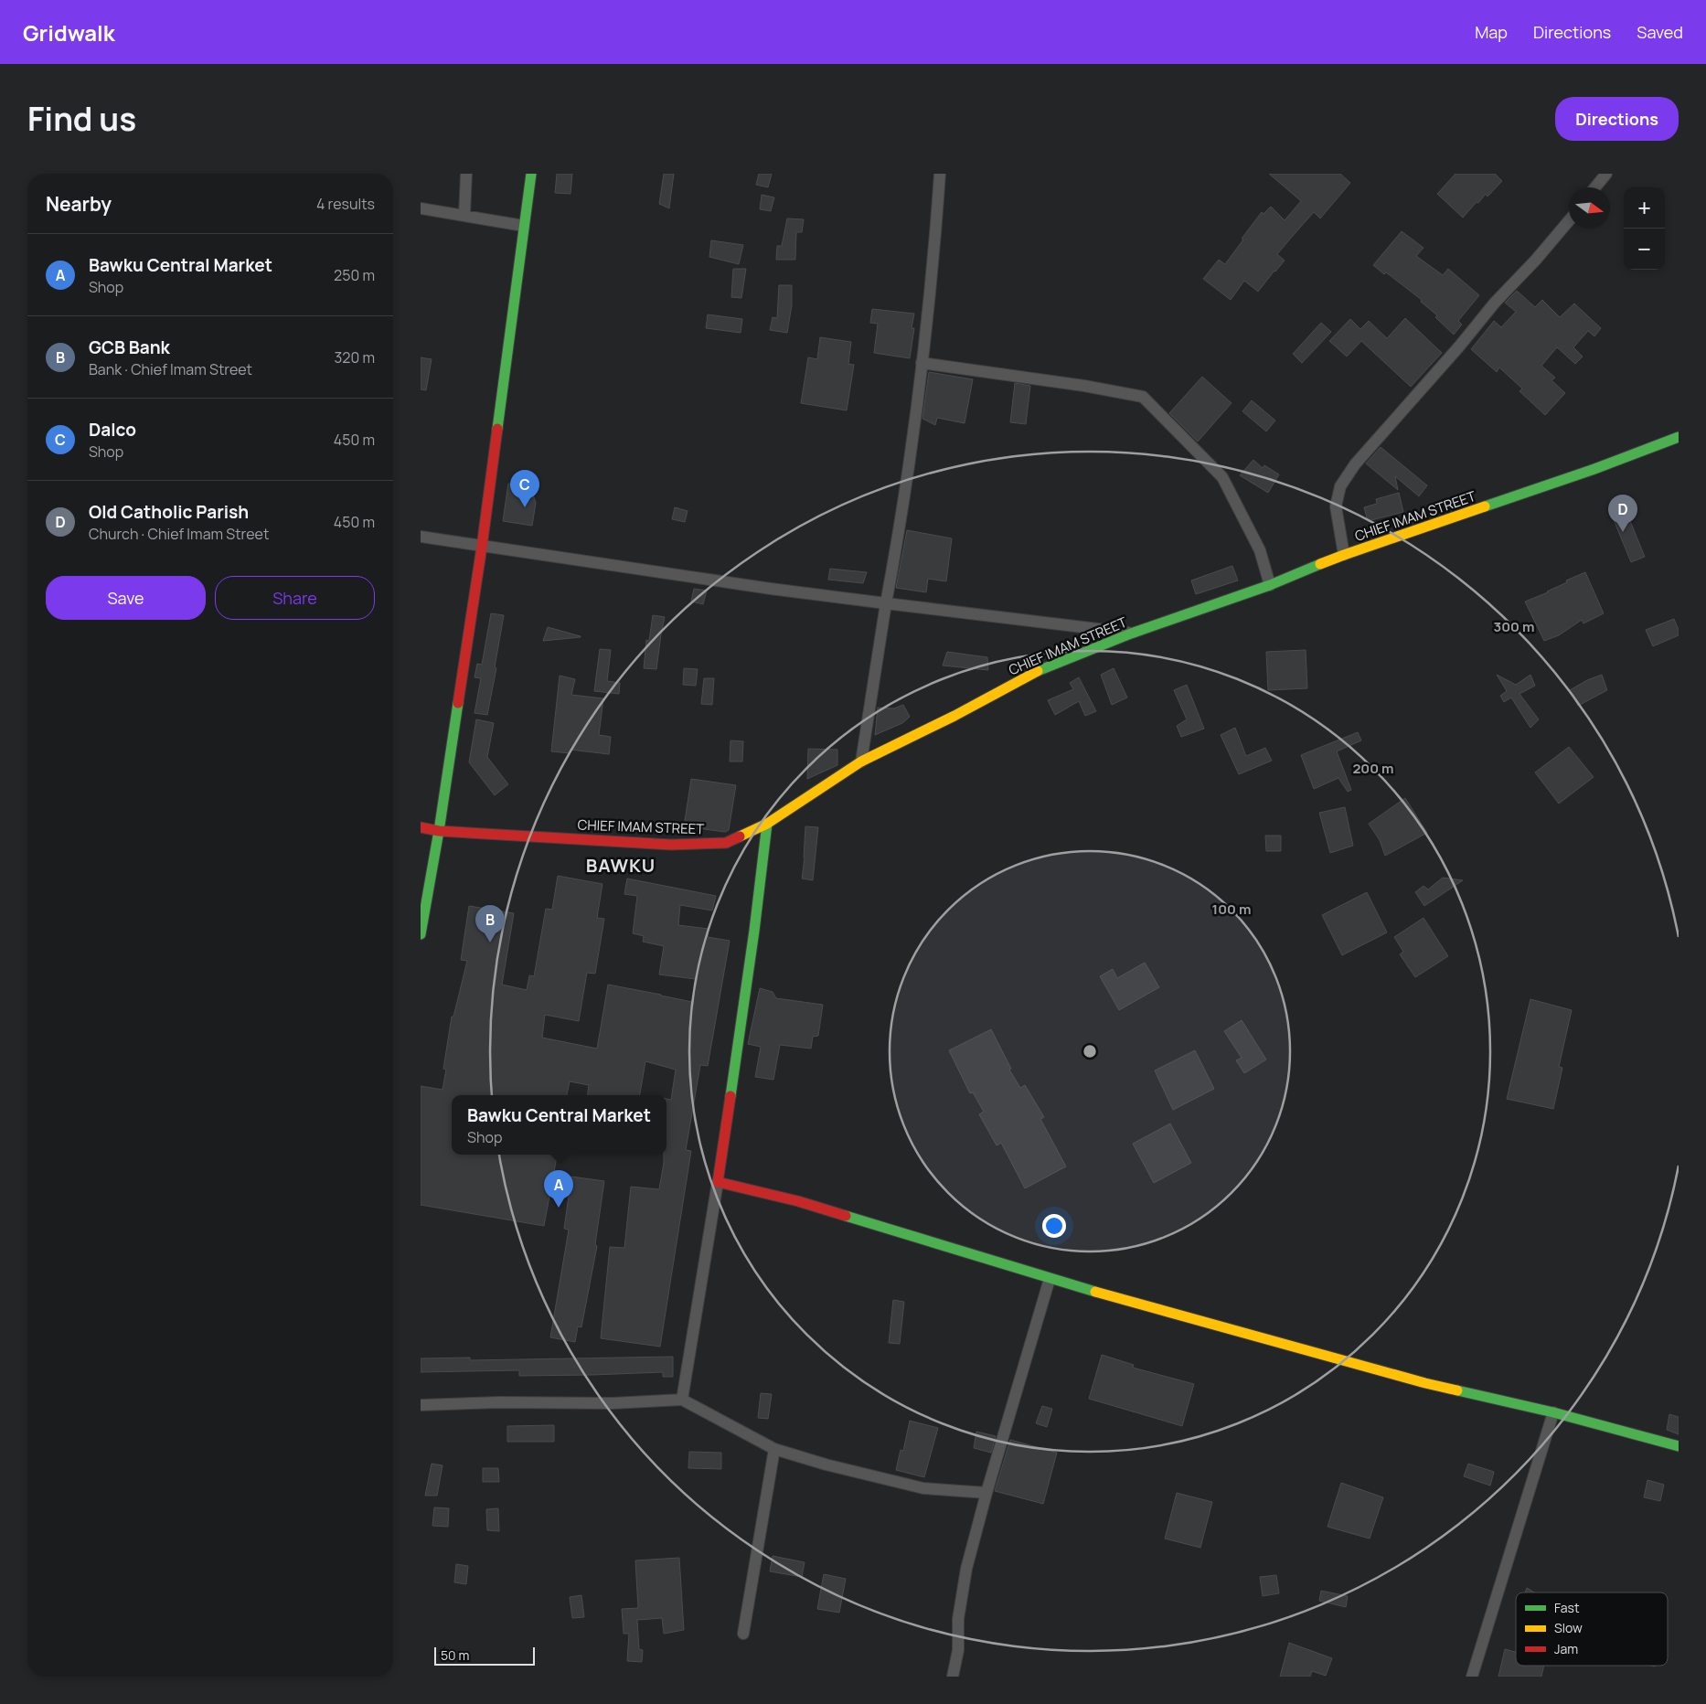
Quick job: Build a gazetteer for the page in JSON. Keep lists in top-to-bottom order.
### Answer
{
  "streets": {
    "main road": ["CHIEF IMAM STREET"]
  },
  "districts": ["BAWKU"],
  "legend": ["Fast", "Slow", "Jam"],
  "scale_bar": "50 m",
  "north": "right",
  "page": {
    "header": "Gridwalk",
    "nav": ["Map", "Directions", "Saved"],
    "title": "Find us",
    "buttons": [
      "Directions",
      ["Save", "Share"]
    ],
    "heading": ["Nearby", "4 results"],
    "map_buttons": ["+", "−"],
    "list": [
      {
        "mark": "A",
        "name": "Bawku Central Market",
        "note": "Shop",
        "value": "250 m"
      },
      {
        "mark": "B",
        "name": "GCB Bank",
        "note": "Bank · Chief Imam Street",
        "value": "320 m"
      },
      {
        "mark": "C",
        "name": "Dalco",
        "note": "Shop",
        "value": "450 m"
      },
      {
        "mark": "D",
        "name": "Old Catholic Parish",
        "note": "Church · Chief Imam Street",
        "value": "450 m"
      }
    ],
    "pins": [
      "C",
      "D",
      "B",
      "A"
    ],
    "popup": ["Bawku Central Market", "Shop"],
    "scale": "50 m"
  },
  "rings": ["300 m", "200 m", "100 m"]
}
